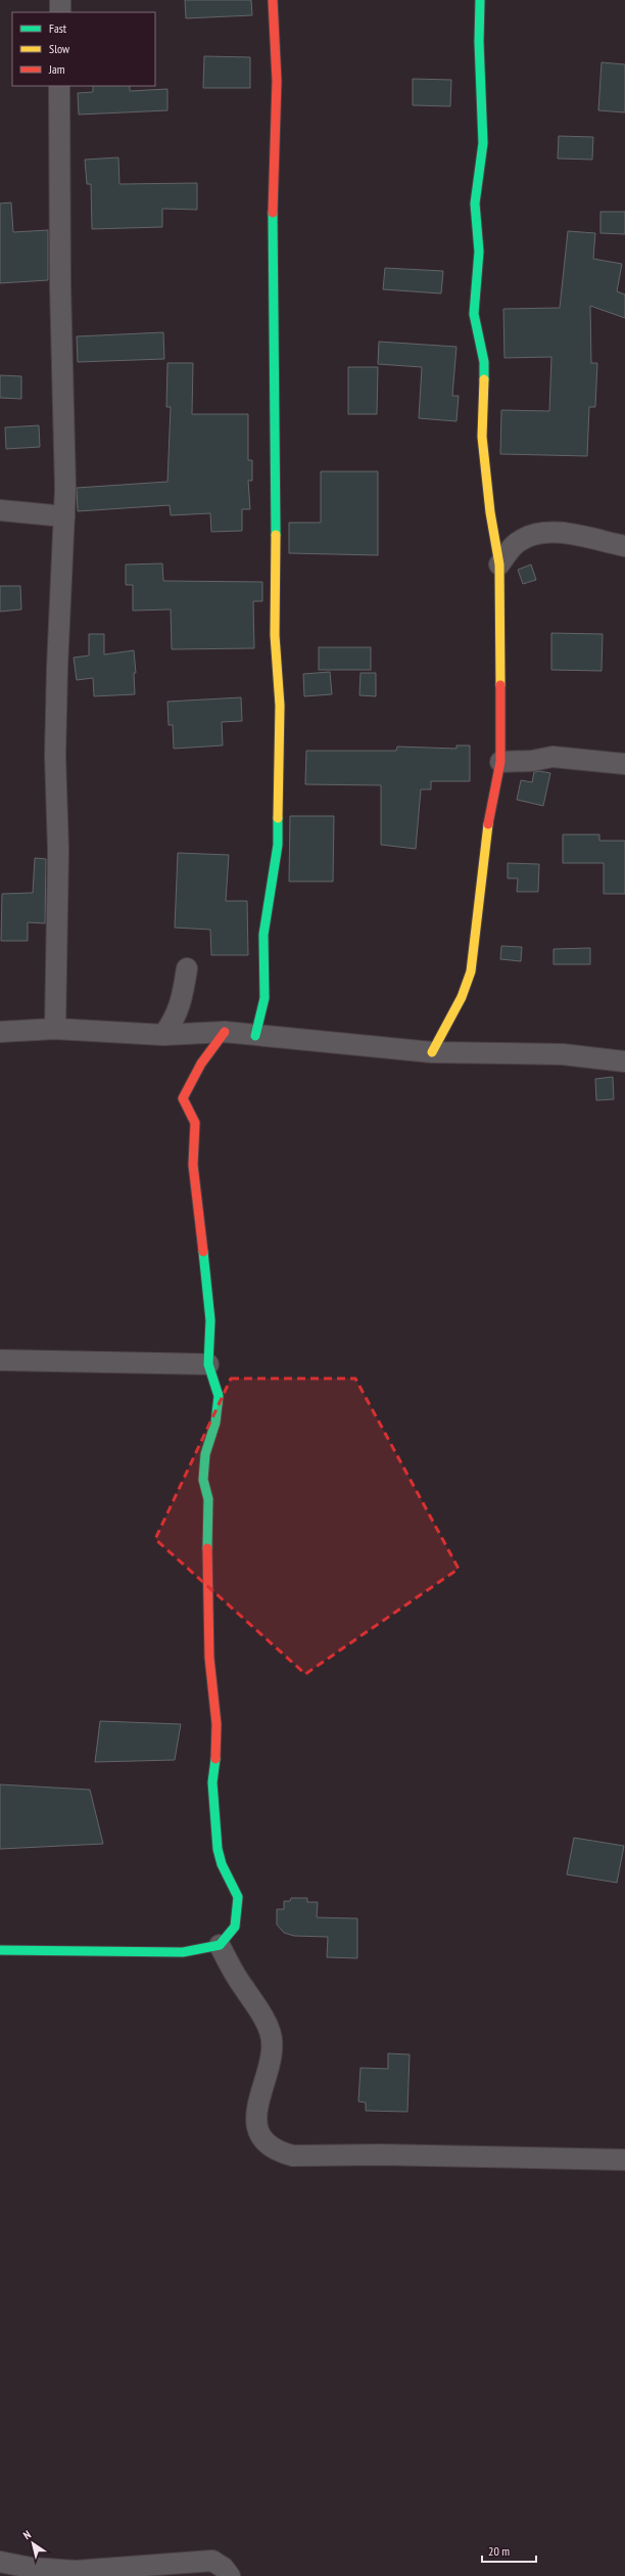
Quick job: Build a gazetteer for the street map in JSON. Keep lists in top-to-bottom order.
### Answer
{
  "legend": ["Fast", "Slow", "Jam"],
  "scale_bar": "20 m",
  "north": "top left"
}
